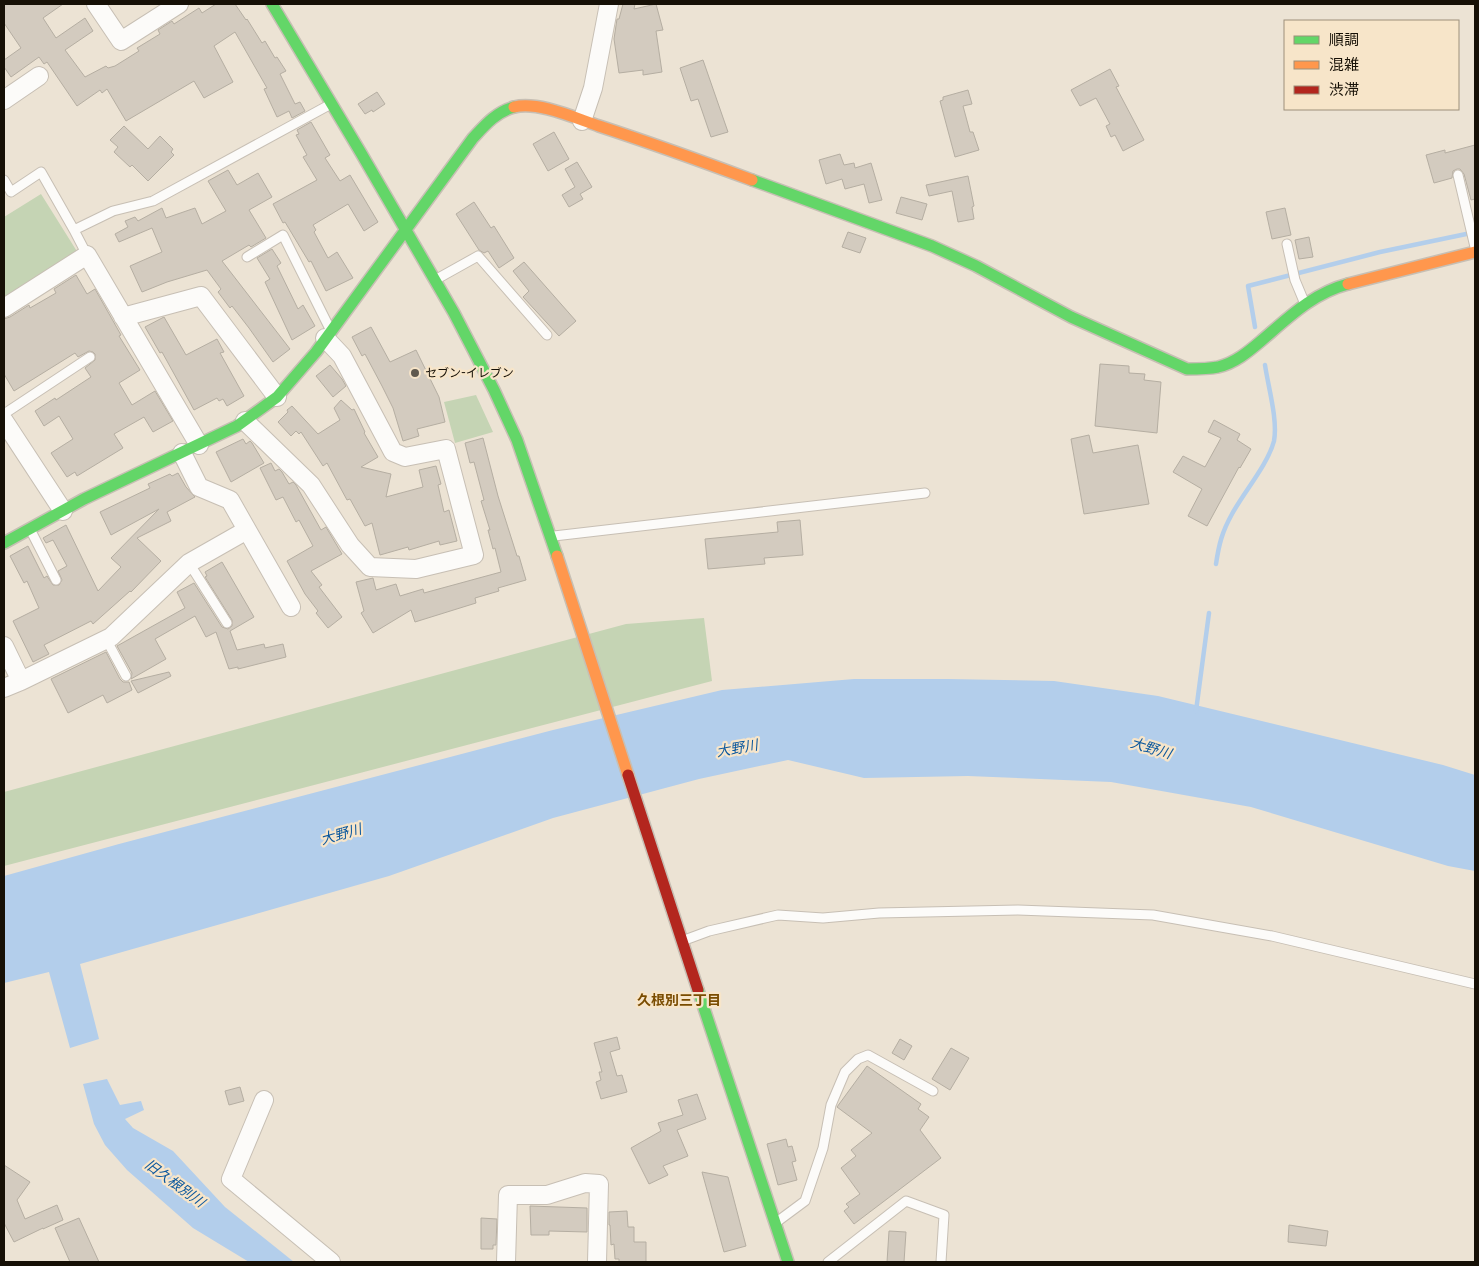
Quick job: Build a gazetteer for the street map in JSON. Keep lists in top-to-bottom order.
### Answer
{
  "districts": ["久根別三丁目"],
  "water": ["大野川", "旧久根別川"],
  "places": ["セブン-イレブン"],
  "legend": ["順調", "混雑", "渋滞"]
}
